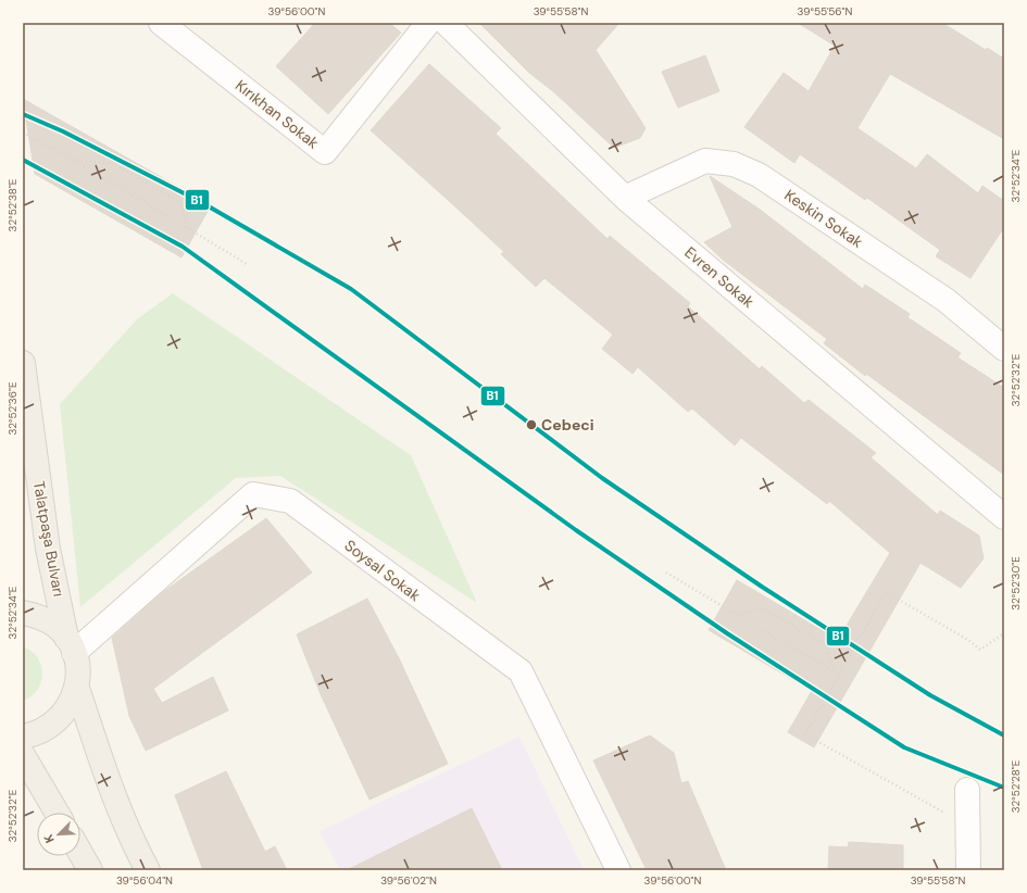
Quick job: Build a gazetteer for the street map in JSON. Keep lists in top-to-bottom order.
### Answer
{
  "streets": {
    "main road": ["Talatpaşa Bulvarı"],
    "street": [
      "Kırıkhan Sokak",
      "Keskin Sokak",
      "Evren Sokak",
      "Soysal Sokak"
    ]
  },
  "crossings": [
    ["Keskin Sokak", "Evren Sokak"],
    ["Talatpaşa Bulvarı", "Soysal Sokak"]
  ],
  "places": ["Cebeci"],
  "lines": ["transit line B1"],
  "north": "bottom left",
  "coordinates": [
    "39°56'00\"N",
    "39°55'58\"N",
    "39°55'56\"N",
    "32°52'34\"E",
    "32°52'38\"E",
    "32°52'32\"E",
    "32°52'36\"E",
    "32°52'30\"E",
    "32°52'28\"E",
    "39°56'04\"N",
    "39°56'02\"N"
  ]
}
